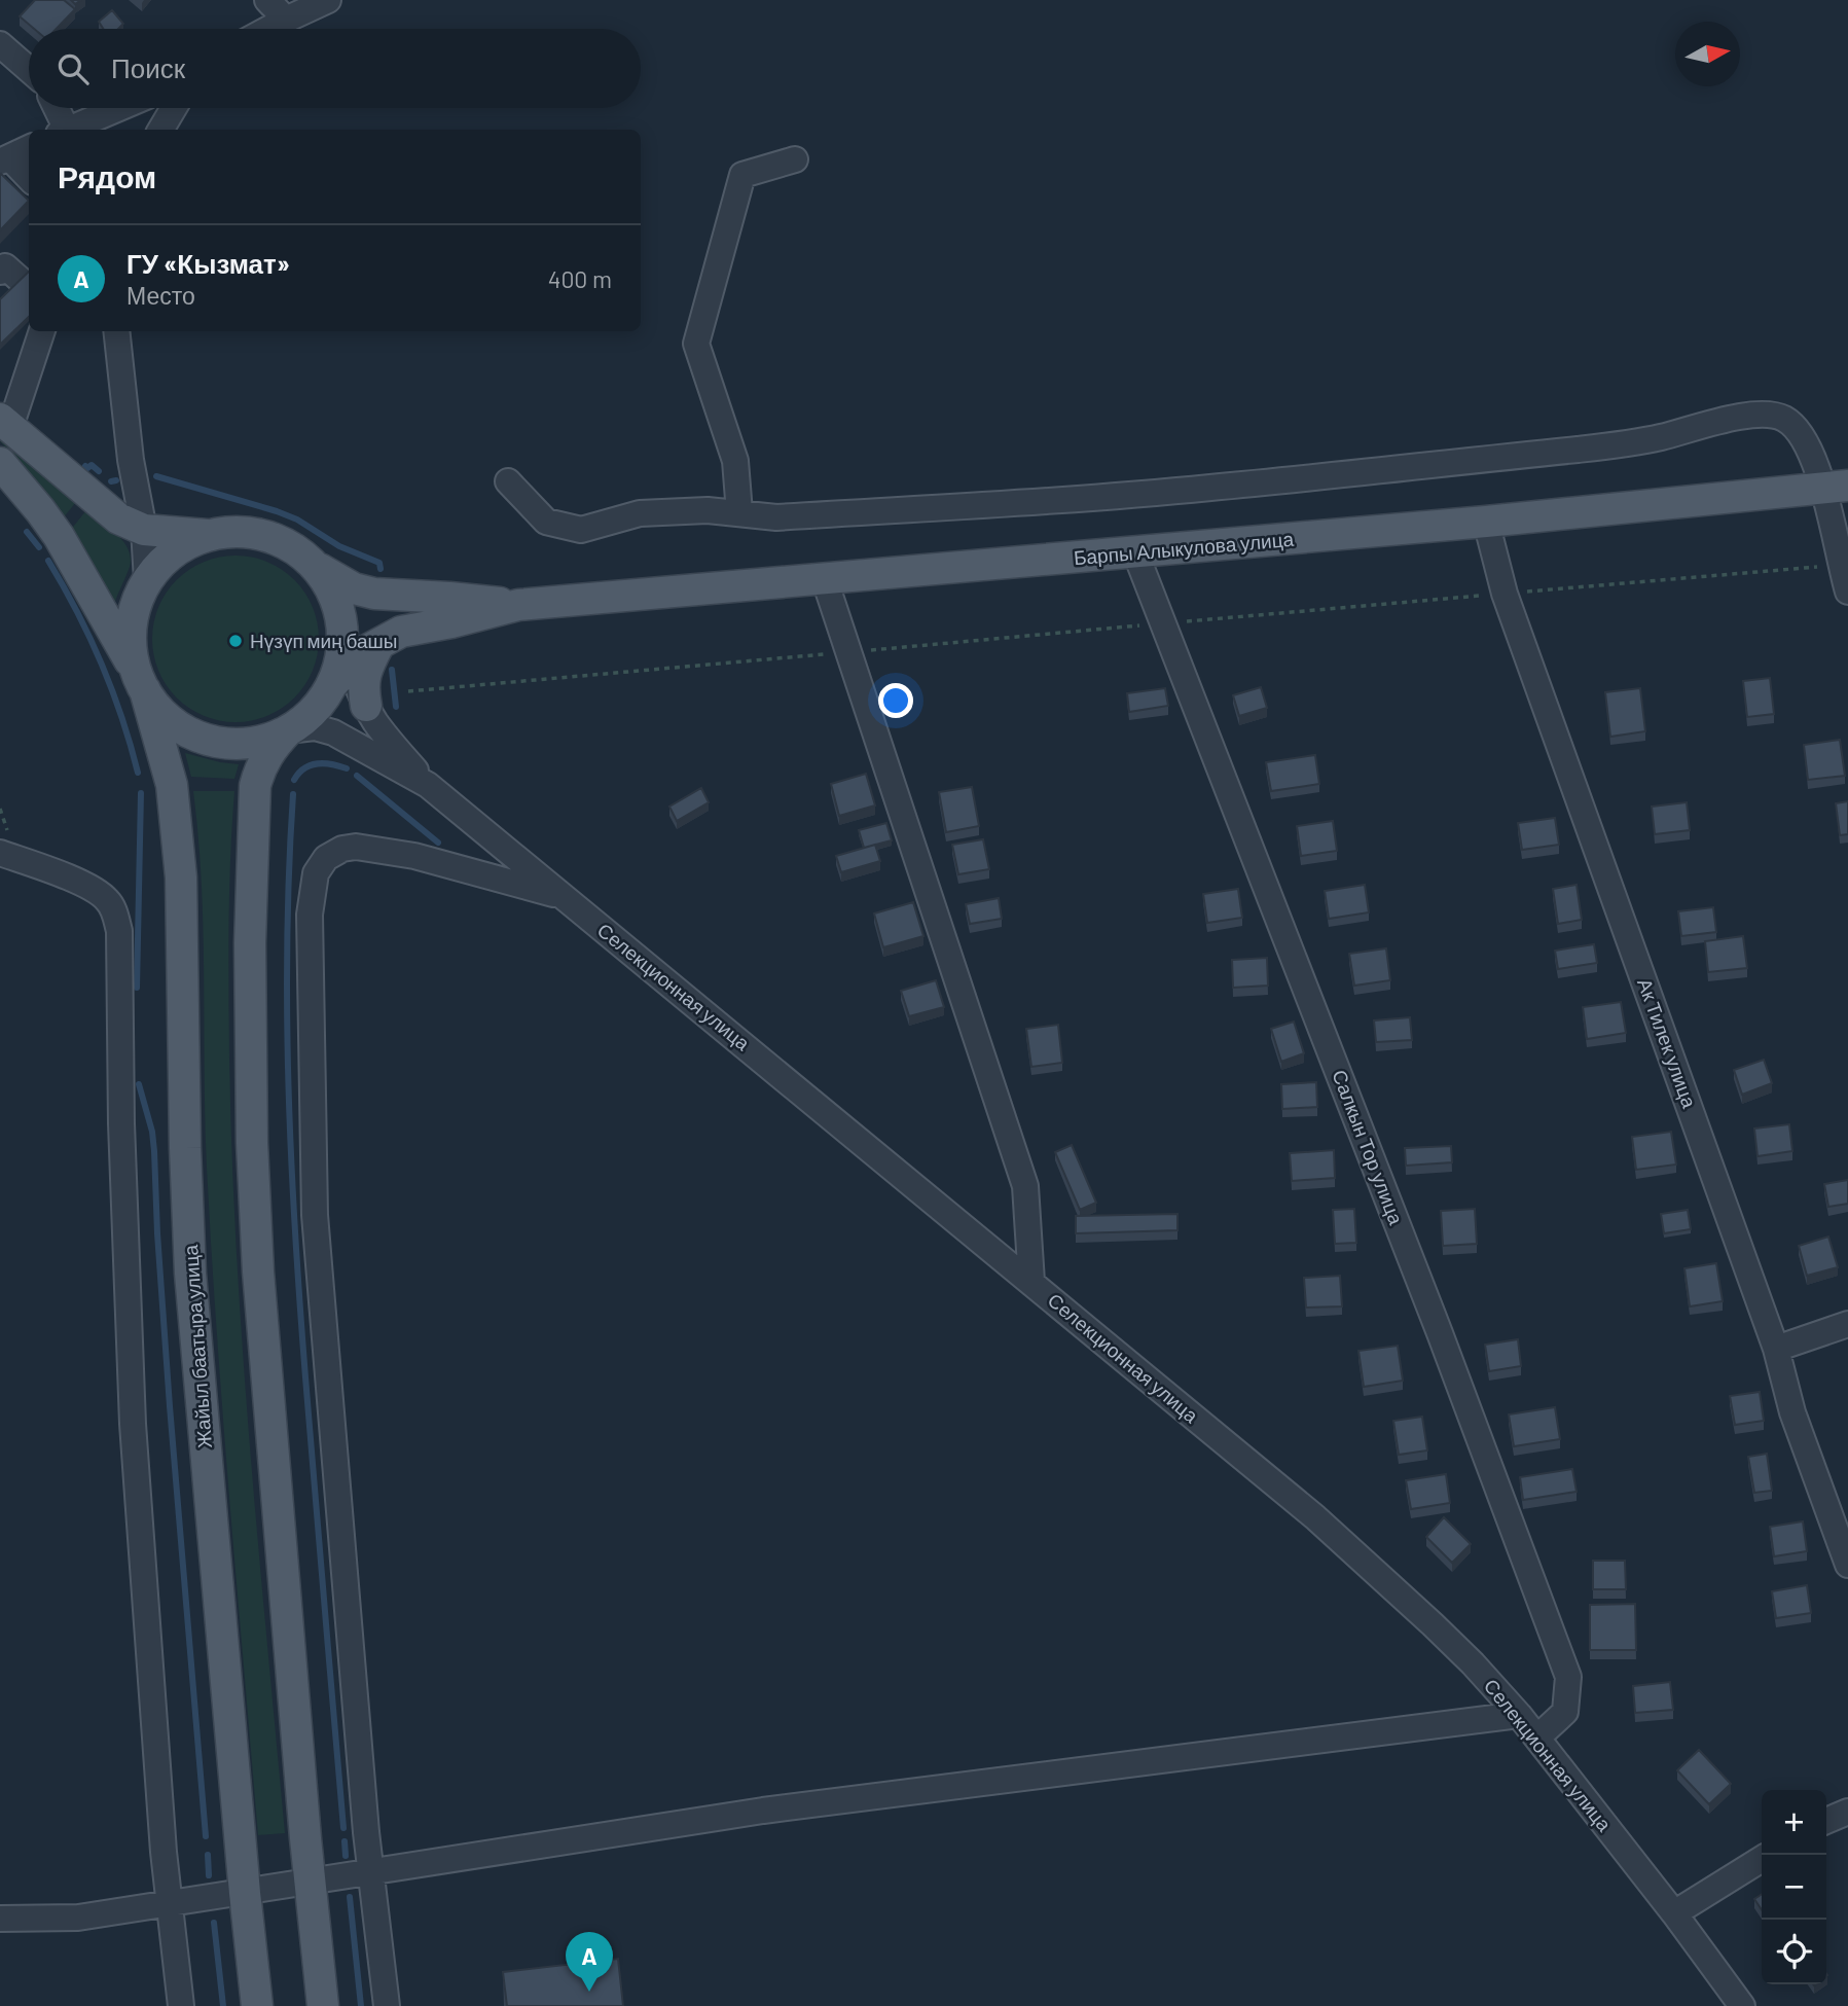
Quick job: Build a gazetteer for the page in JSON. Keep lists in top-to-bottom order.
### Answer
{
  "streets": {
    "main road": ["Барпы Алыкулова улица", "Жайыл баатыра улица"],
    "street": ["Селекционная улица", "Ак Тилек улица", "Салкын Тор улица"]
  },
  "crossings": [
    ["Барпы Алыкулова улица", "Селекционная улица"],
    ["Барпы Алыкулова улица", "Ак Тилек улица"],
    ["Барпы Алыкулова улица", "Салкын Тор улица"],
    ["Барпы Алыкулова улица", "Жайыл баатыра улица"],
    ["Селекционная улица", "Салкын Тор улица"],
    ["Селекционная улица", "Жайыл баатыра улица"]
  ],
  "places": ["Нүзүп миң башы"],
  "north": "right",
  "page": {
    "search": "Поиск",
    "heading": "Рядом",
    "list": [
      {
        "mark": "A",
        "name": "ГУ «Кызмат»",
        "note": "Место",
        "value": "400 m"
      }
    ],
    "map_buttons": ["+", "−"],
    "pins": "A"
  }
}
